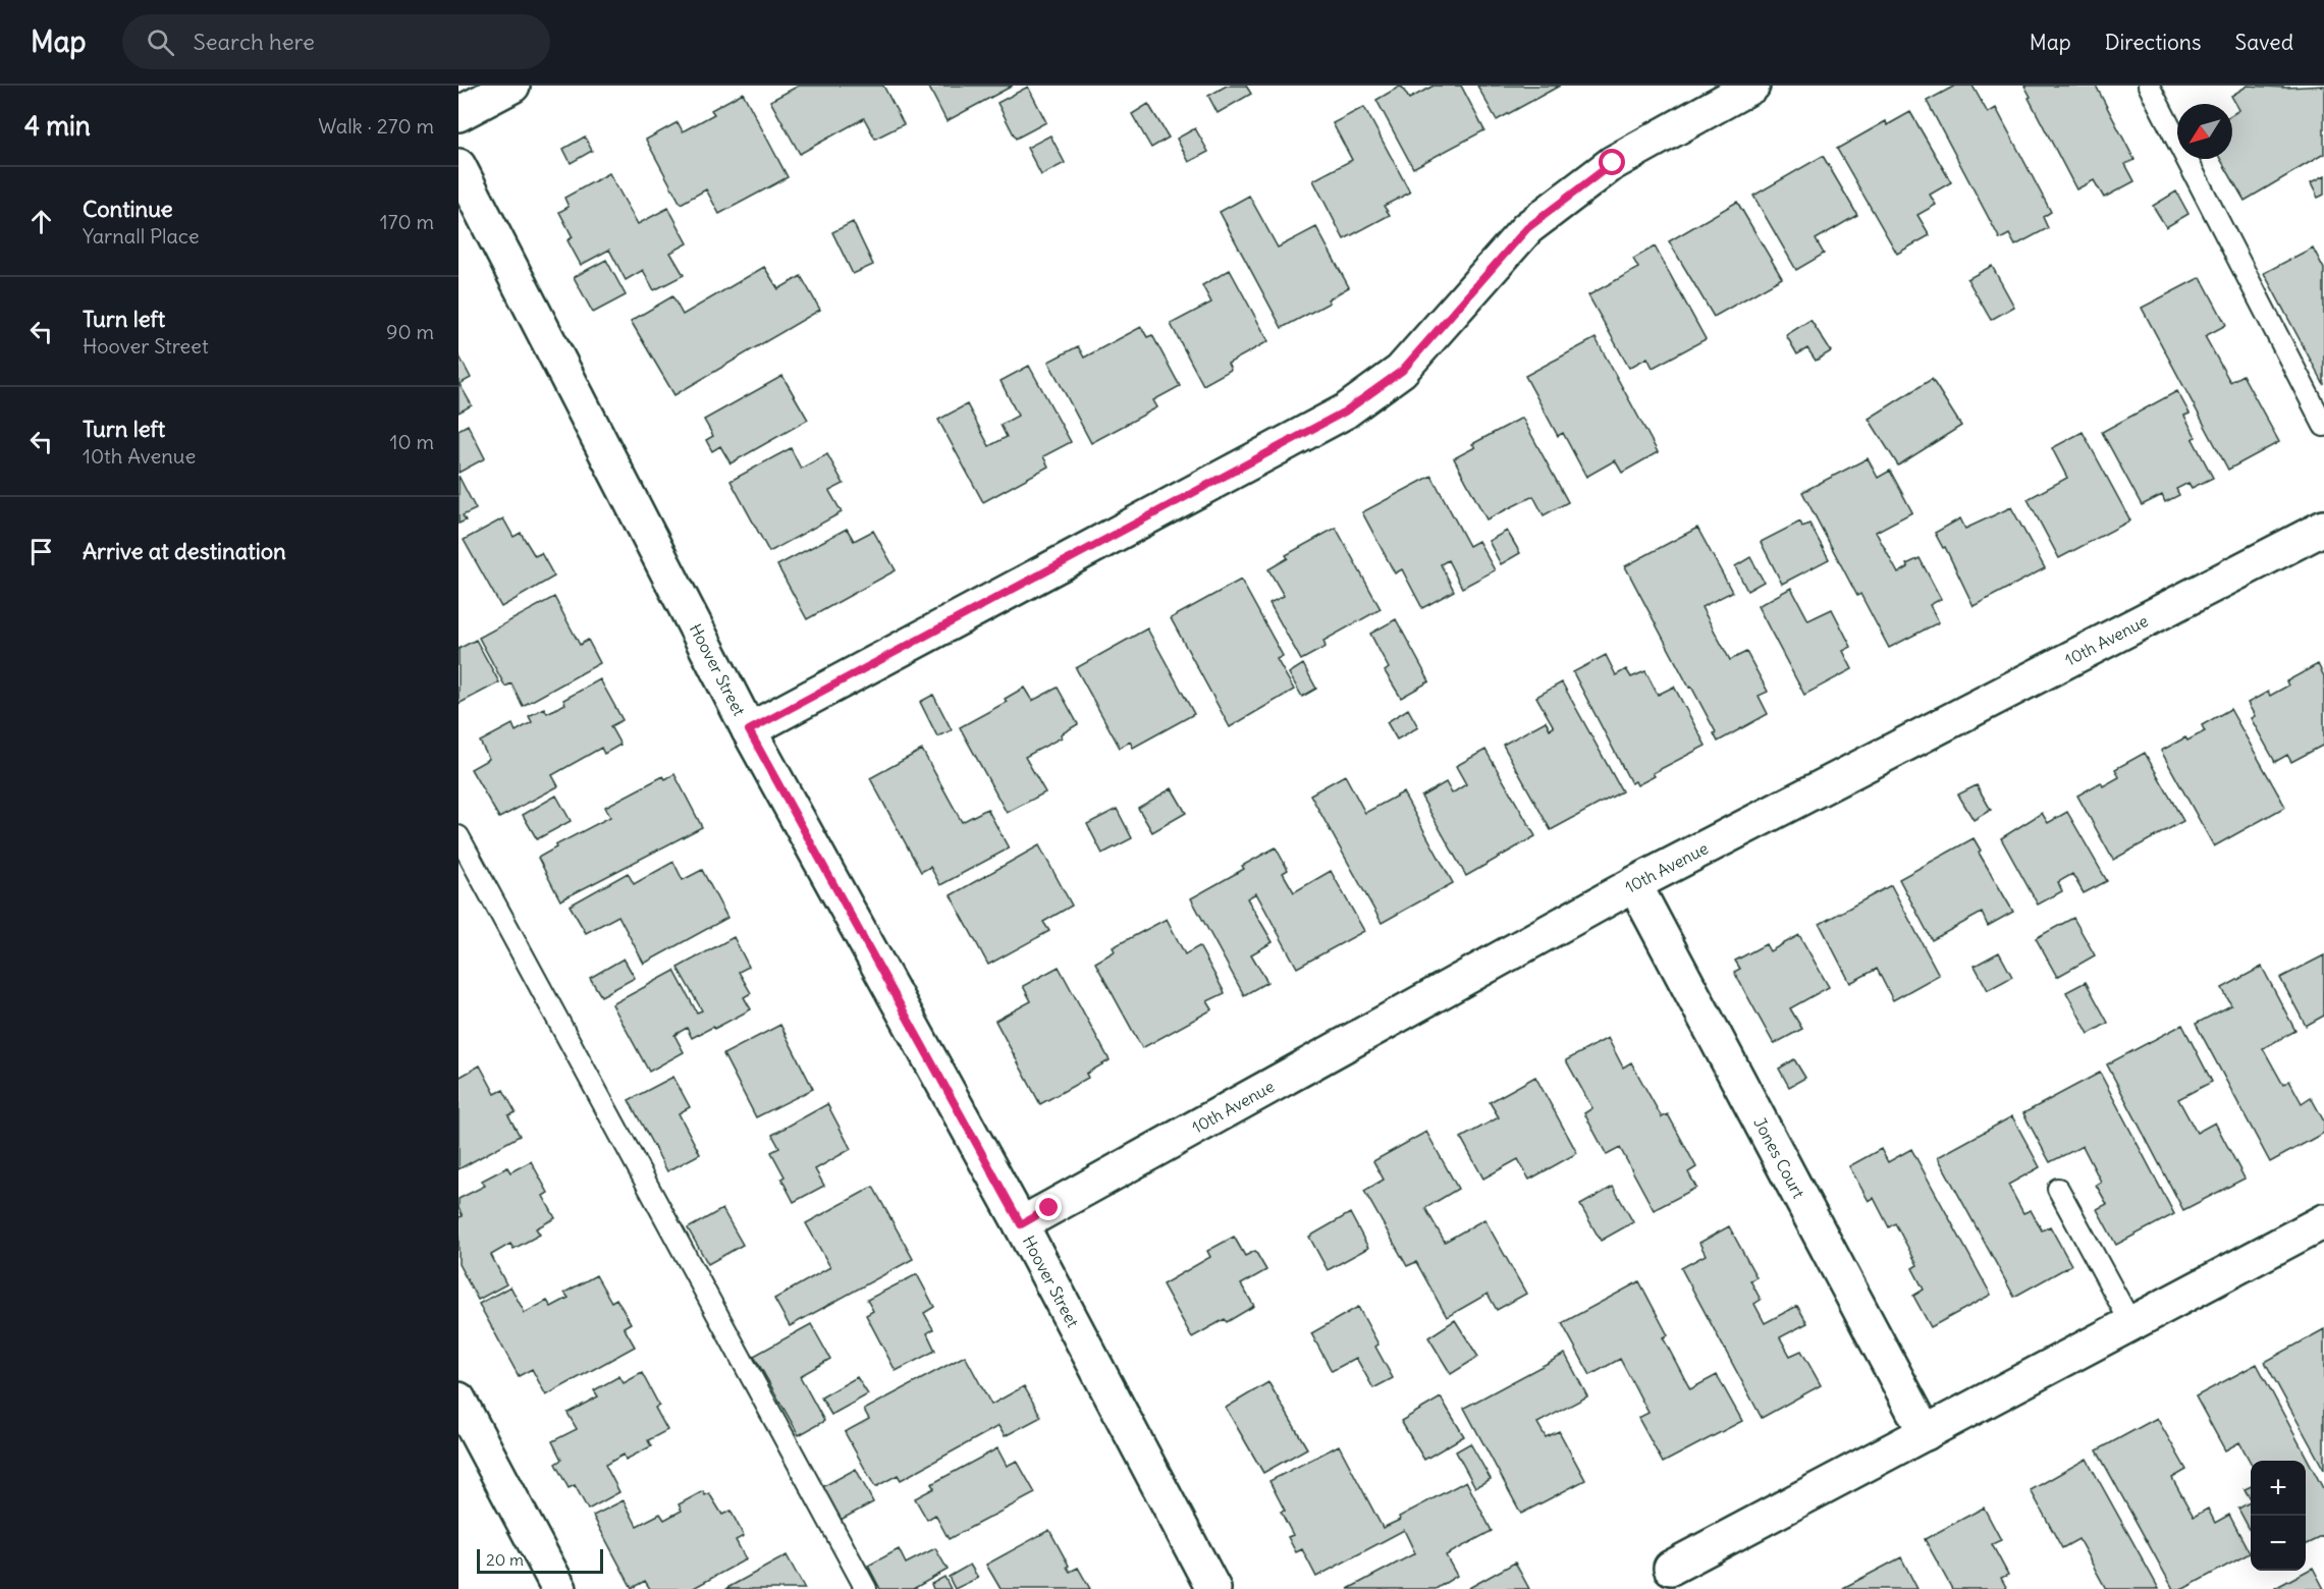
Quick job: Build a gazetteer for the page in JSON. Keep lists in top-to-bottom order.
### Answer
{
  "streets": {
    "street": ["10th Avenue", "Hoover Street", "Jones Court"]
  },
  "crossings": [
    ["10th Avenue", "Hoover Street"],
    ["10th Avenue", "Jones Court"]
  ],
  "scale_bar": "20 m",
  "north": "bottom left",
  "page": {
    "header": "Map",
    "search": "Search here",
    "nav": ["Map", "Directions", "Saved"],
    "heading": ["4 min", "Walk · 270 m"],
    "list": [
      ["Continue", "Yarnall Place", "170 m"],
      ["Turn left", "Hoover Street", "90 m"],
      ["Turn left", "10th Avenue", "10 m"],
      "Arrive at destination"
    ],
    "map_buttons": ["+", "−"],
    "scale": "20 m"
  }
}
